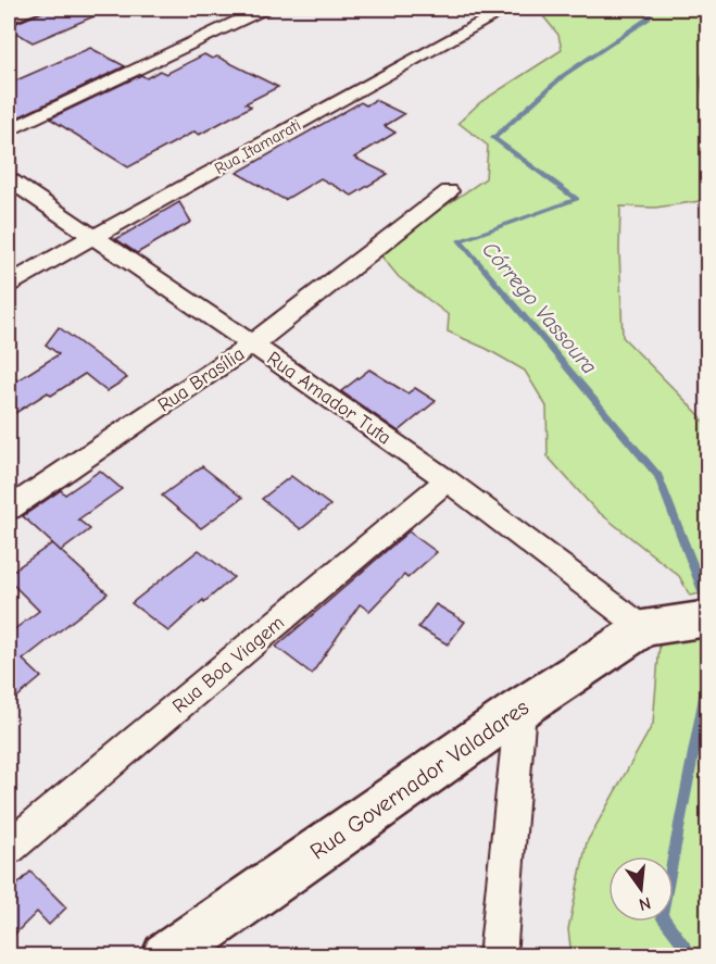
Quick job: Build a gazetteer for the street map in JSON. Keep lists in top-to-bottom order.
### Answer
{
  "streets": {
    "street": [
      "Rua Itamarati",
      "Rua Brasília",
      "Rua Amador Tuta",
      "Rua Boa Viagem",
      "Rua Governador Valadares"
    ]
  },
  "crossings": [
    ["Rua Itamarati", "Rua Amador Tuta"],
    ["Rua Brasília", "Rua Amador Tuta"],
    ["Rua Amador Tuta", "Rua Boa Viagem"],
    ["Rua Amador Tuta", "Rua Governador Valadares"]
  ],
  "water": ["Córrego Vassoura"],
  "north": "bottom"
}
